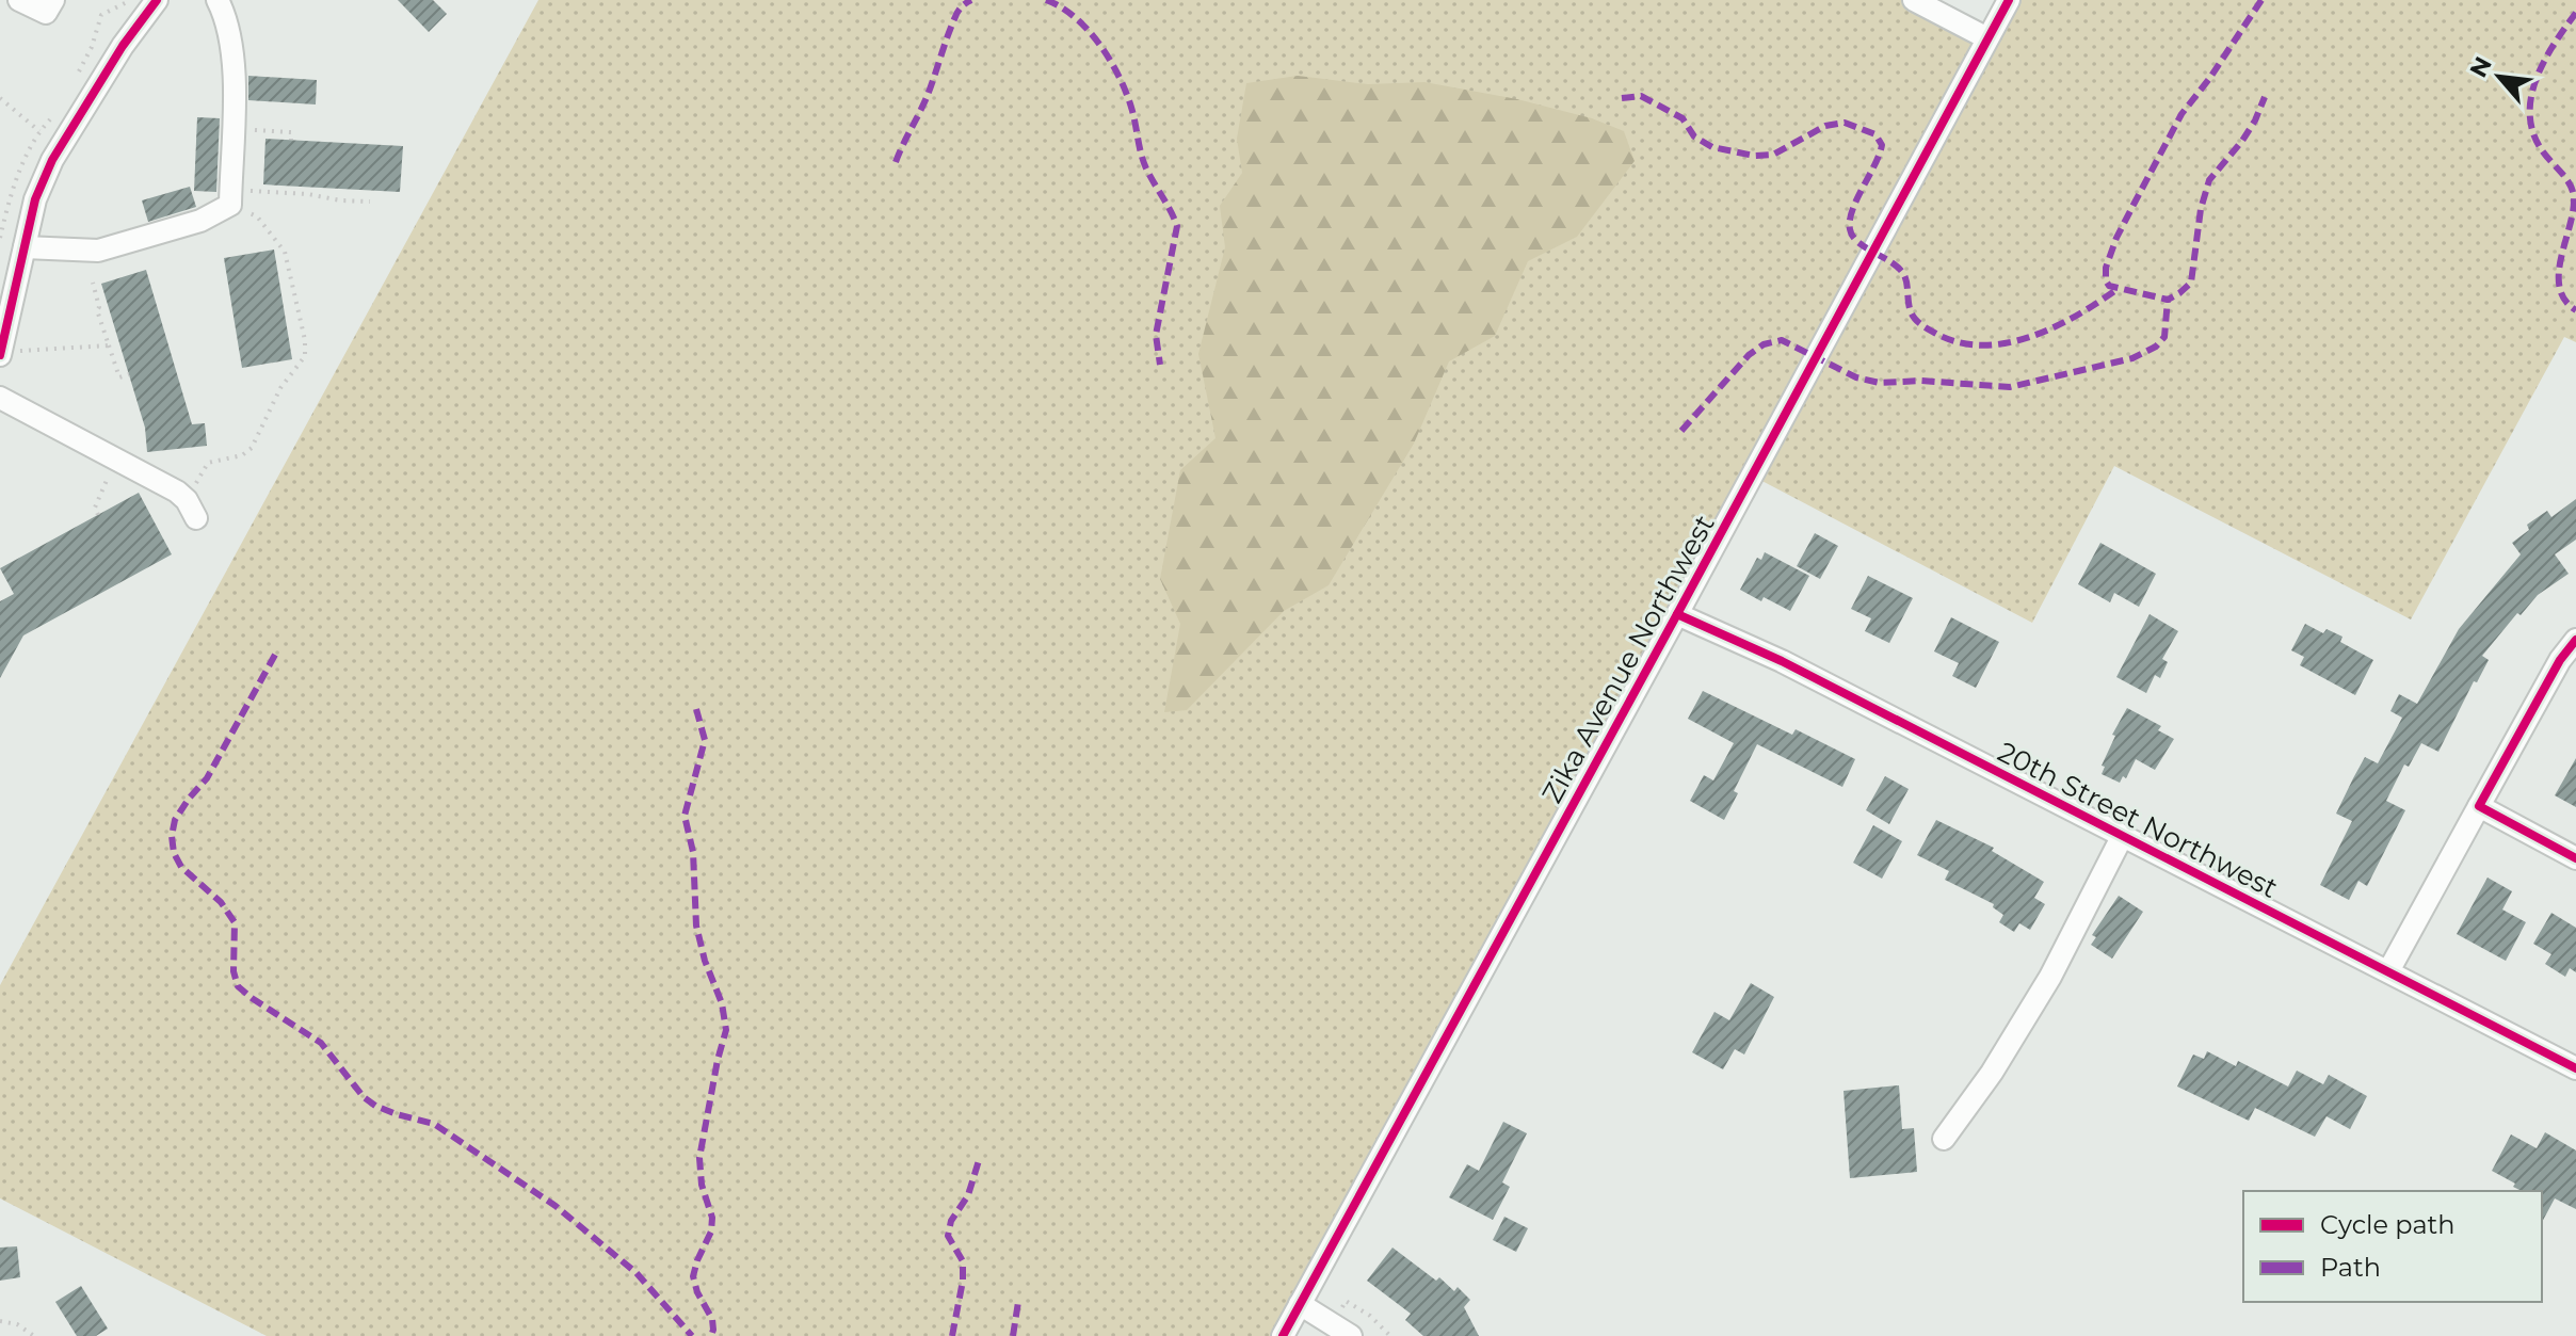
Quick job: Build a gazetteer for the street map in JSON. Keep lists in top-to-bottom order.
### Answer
{
  "streets": {
    "street": ["Zika Avenue Northwest", "20th Street Northwest"]
  },
  "crossings": [
    ["Zika Avenue Northwest", "20th Street Northwest"]
  ],
  "legend": ["Cycle path", "Path"],
  "north": "top left"
}
